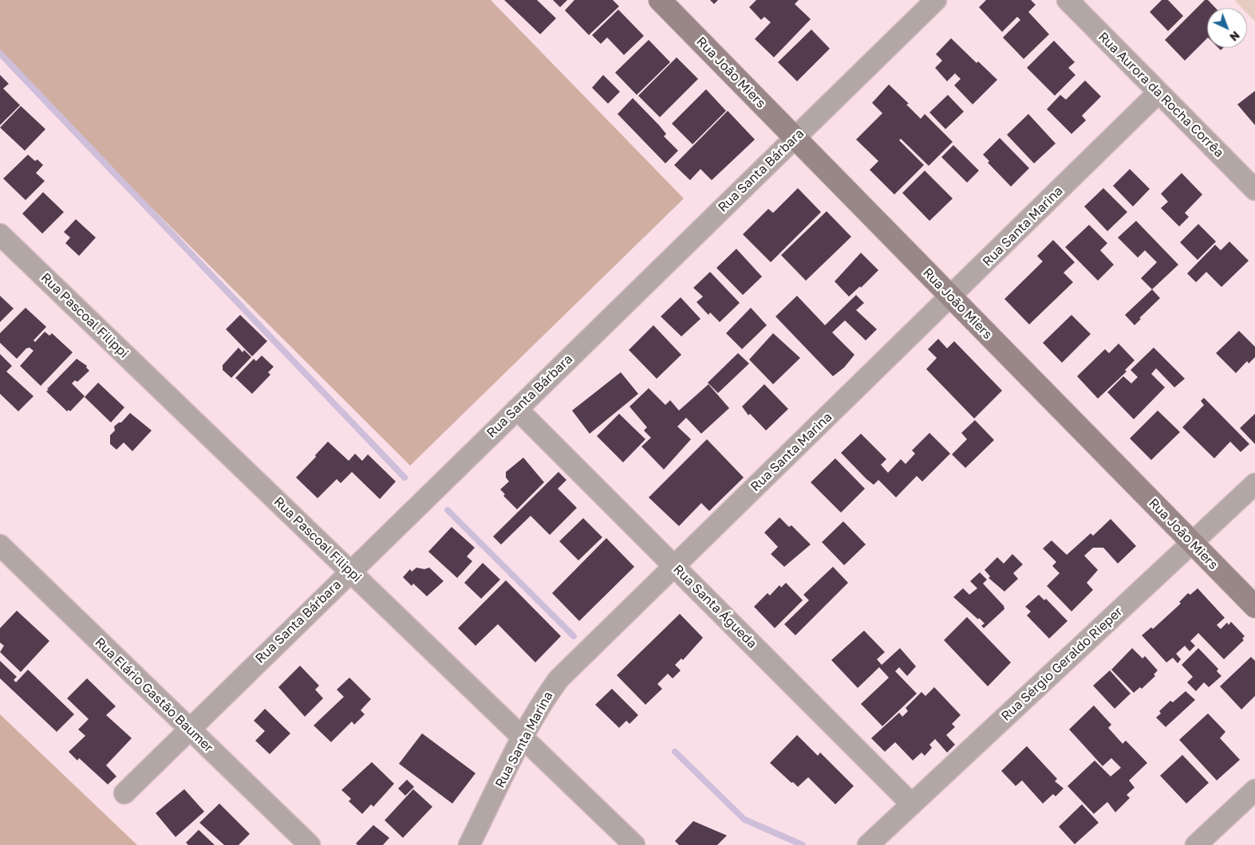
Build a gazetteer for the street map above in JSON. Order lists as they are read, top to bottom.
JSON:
{
  "streets": {
    "street": [
      "Rua João Miers",
      "Rua Aurora da Rocha Corrêa",
      "Rua Santa Bárbara",
      "Rua Santa Marina",
      "Rua Pascoal Filippi",
      "Rua Santa Águeda",
      "Rua Sérgio Geraldo Rieper",
      "Rua Elário Gastão Baumer"
    ]
  },
  "crossings": [
    ["Rua João Miers", "Rua Santa Bárbara"],
    ["Rua João Miers", "Rua Santa Marina"],
    ["Rua João Miers", "Rua Sérgio Geraldo Rieper"],
    ["Rua Aurora da Rocha Corrêa", "Rua Santa Marina"],
    ["Rua Santa Bárbara", "Rua Pascoal Filippi"],
    ["Rua Santa Bárbara", "Rua Santa Águeda"],
    ["Rua Santa Bárbara", "Rua Elário Gastão Baumer"],
    ["Rua Santa Marina", "Rua Pascoal Filippi"],
    ["Rua Santa Marina", "Rua Santa Águeda"],
    ["Rua Santa Águeda", "Rua Sérgio Geraldo Rieper"]
  ],
  "north": "bottom right"
}
